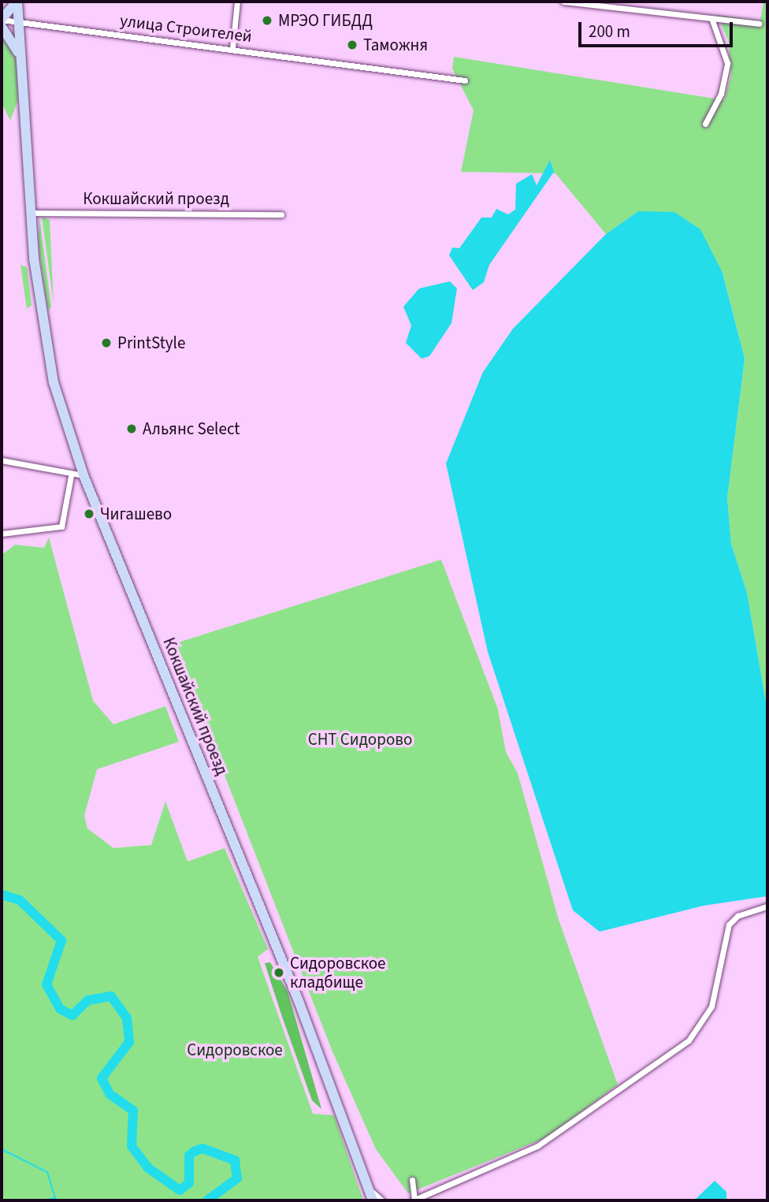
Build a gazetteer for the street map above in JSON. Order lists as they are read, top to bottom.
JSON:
{
  "streets": {
    "main road": ["Кокшайский проезд"],
    "street": ["улица Строителей"]
  },
  "crossings": [
    ["улица Строителей", "Кокшайский проезд"]
  ],
  "parks": ["СНТ Сидорово", "Сидоровское"],
  "places": [
    "МРЭО ГИБДД",
    "Таможня",
    "PrintStyle",
    "Альянс Select",
    "Чигашево",
    "Сидоровское кладбище"
  ],
  "scale_bar": "200 m"
}
